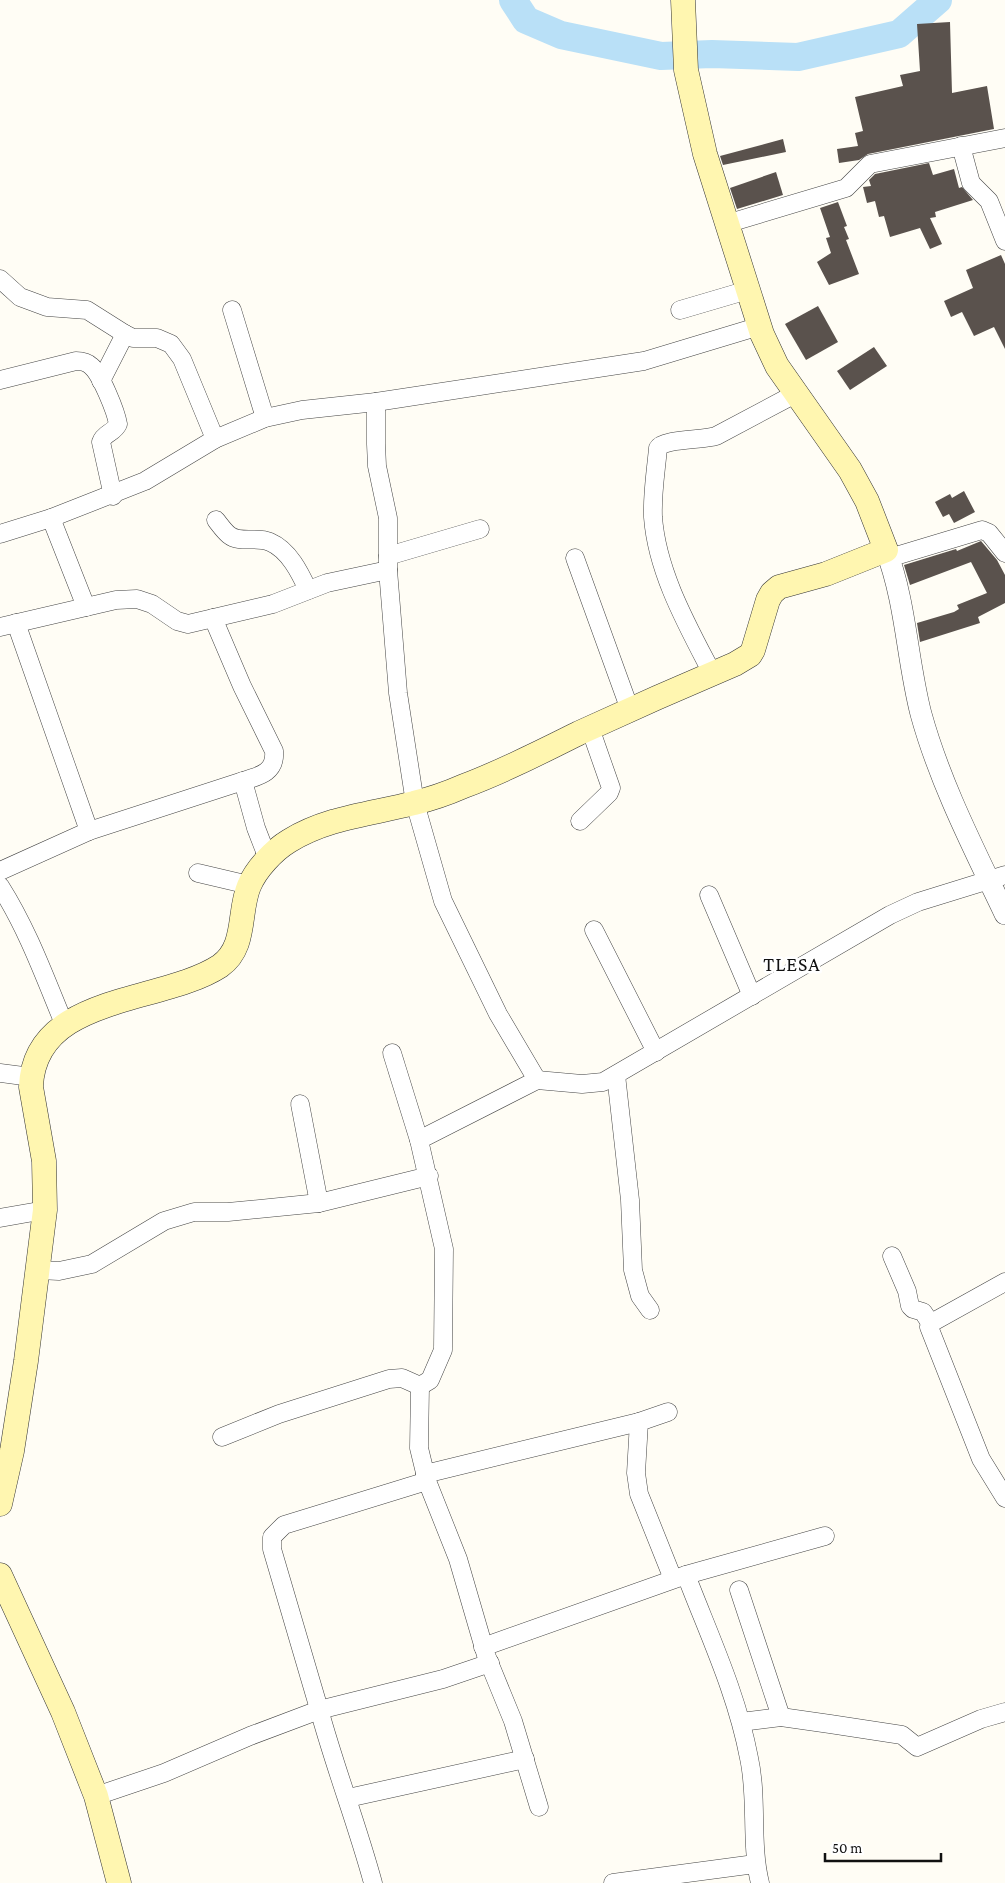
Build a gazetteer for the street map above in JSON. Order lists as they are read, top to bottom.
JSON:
{
  "districts": ["TLESA"],
  "scale_bar": "50 m"
}
